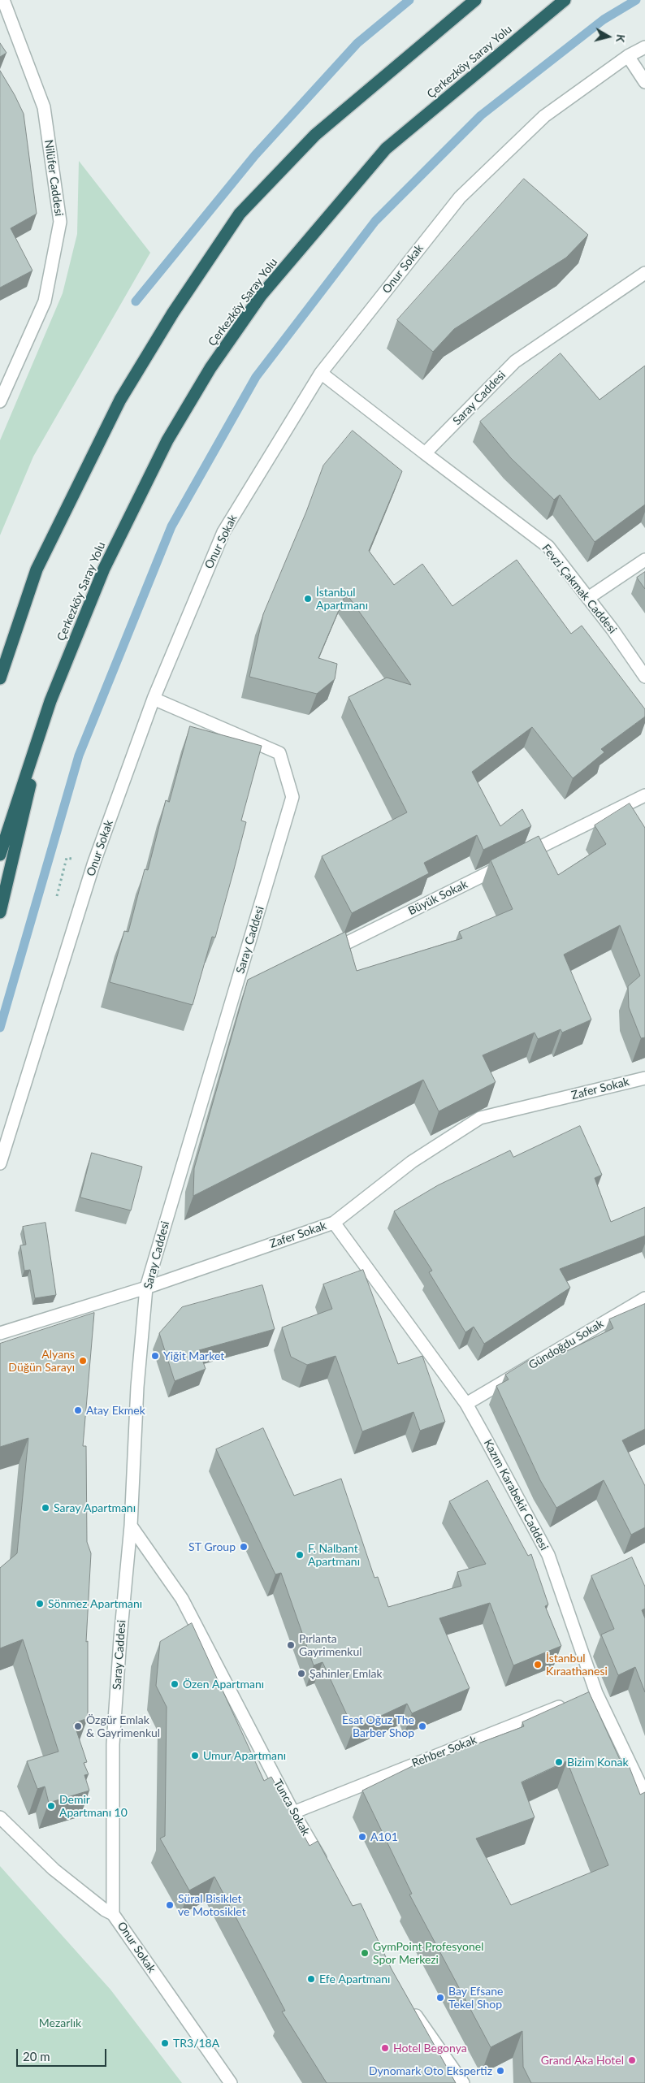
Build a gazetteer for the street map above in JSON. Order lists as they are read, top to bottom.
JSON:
{
  "streets": {
    "highway": ["Çerkezköy Saray Yolu"],
    "street": [
      "Nilüfer Caddesi",
      "Onur Sokak",
      "Saray Caddesi",
      "Fevzi Çakmak Caddesi",
      "Büyük Sokak",
      "Zafer Sokak",
      "Gündoğdu Sokak",
      "Kazım Karabekir Caddesi",
      "Rehber Sokak",
      "Tunca Sokak"
    ]
  },
  "crossings": [
    ["Onur Sokak", "Saray Caddesi"],
    ["Saray Caddesi", "Fevzi Çakmak Caddesi"],
    ["Saray Caddesi", "Zafer Sokak"],
    ["Saray Caddesi", "Tunca Sokak"],
    ["Zafer Sokak", "Kazım Karabekir Caddesi"],
    ["Gündoğdu Sokak", "Kazım Karabekir Caddesi"],
    ["Kazım Karabekir Caddesi", "Rehber Sokak"],
    ["Rehber Sokak", "Tunca Sokak"]
  ],
  "parks": ["Mezarlık"],
  "places": [
    "İstanbul Apartmanı",
    "Yiğit Market",
    "Alyans Düğün Sarayı",
    "Atay Ekmek",
    "Saray Apartmanı",
    "ST Group",
    "F. Nalbant Apartmanı",
    "Sönmez Apartmanı",
    "Pırlanta Gayrimenkul",
    "İstanbul Kıraathanesi",
    "Şahinler Emlak",
    "Özen Apartmanı",
    "Özgür Emlak & Gayrimenkul",
    "Esat Oğuz The Barber Shop",
    "Umur Apartmanı",
    "Bizim Konak",
    "Demir Apartmanı 10",
    "A101",
    "Süral Bisiklet ve Motosiklet",
    "GymPoint Profesyonel Spor Merkezi",
    "Efe Apartmanı",
    "Bay Efsane Tekel Shop",
    "TR3/18A",
    "Hotel Begonya",
    "Grand Aka Hotel",
    "Dynomark Oto Ekspertiz"
  ],
  "scale_bar": "20 m",
  "north": "right"
}
